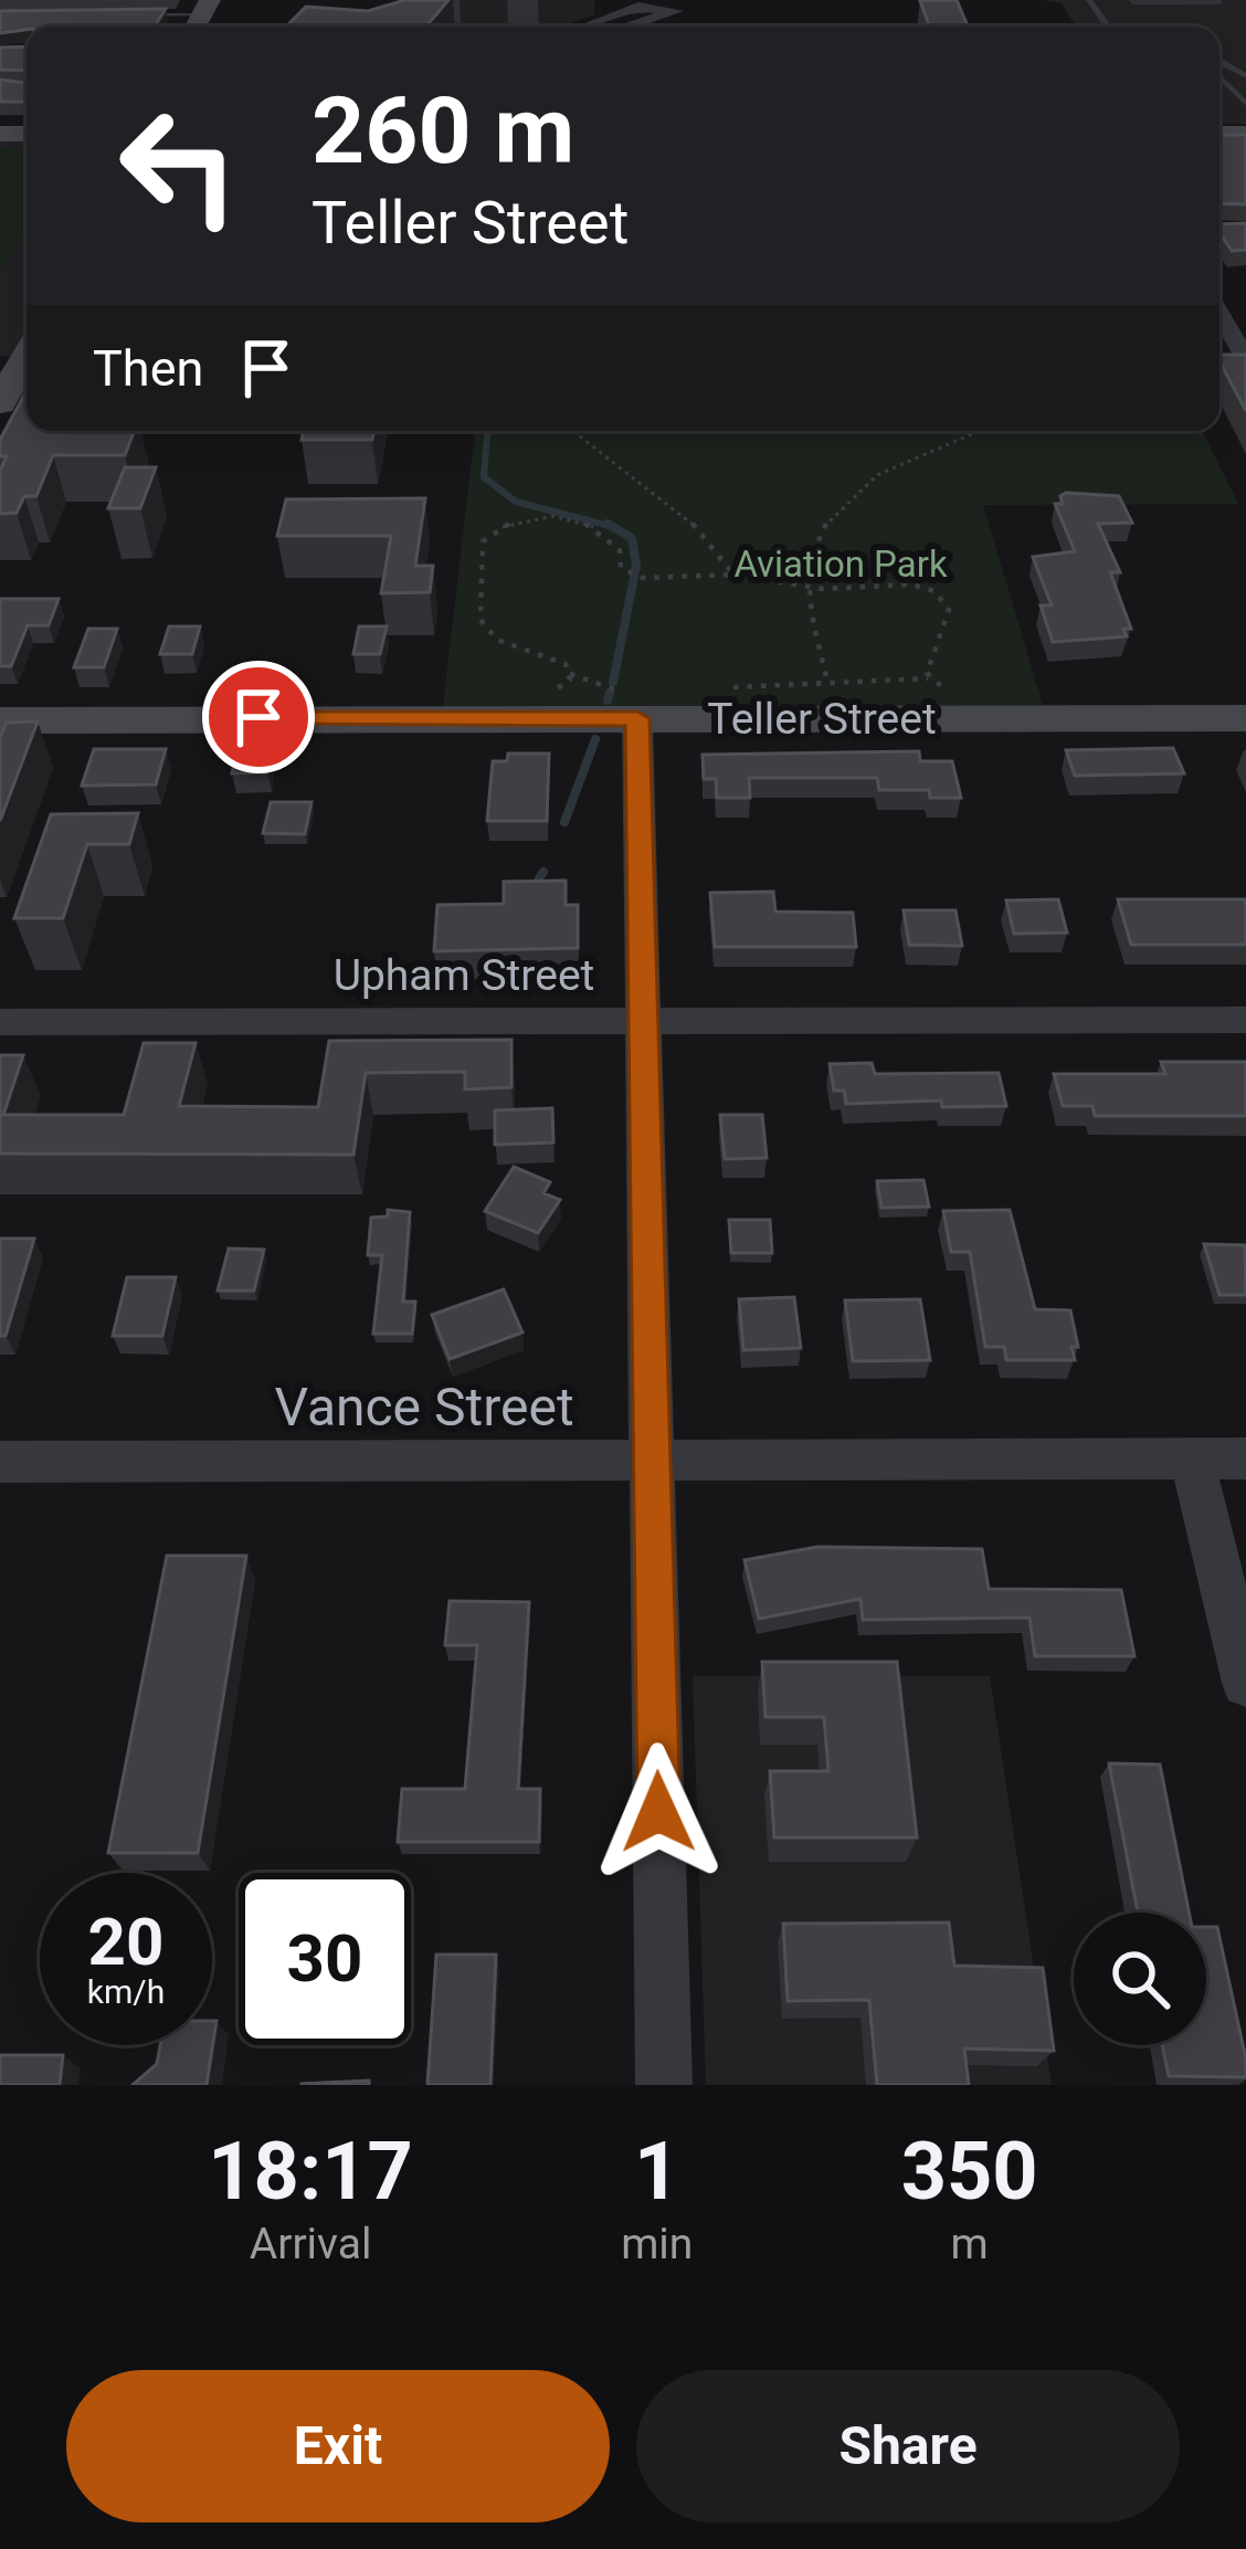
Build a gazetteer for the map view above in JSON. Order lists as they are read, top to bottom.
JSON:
{
  "streets": {
    "street": ["Teller Street", "Upham Street", "Vance Street"]
  },
  "parks": ["Aviation Park"],
  "page": {
    "turn": ["260 m", "Teller Street"],
    "then": "Then",
    "speed": "20 km/h",
    "limit": "30",
    "eta": [
      "18:17",
      "Arrival",
      "1",
      "min",
      "350",
      "m"
    ],
    "buttons": ["Exit", "Share"]
  }
}
